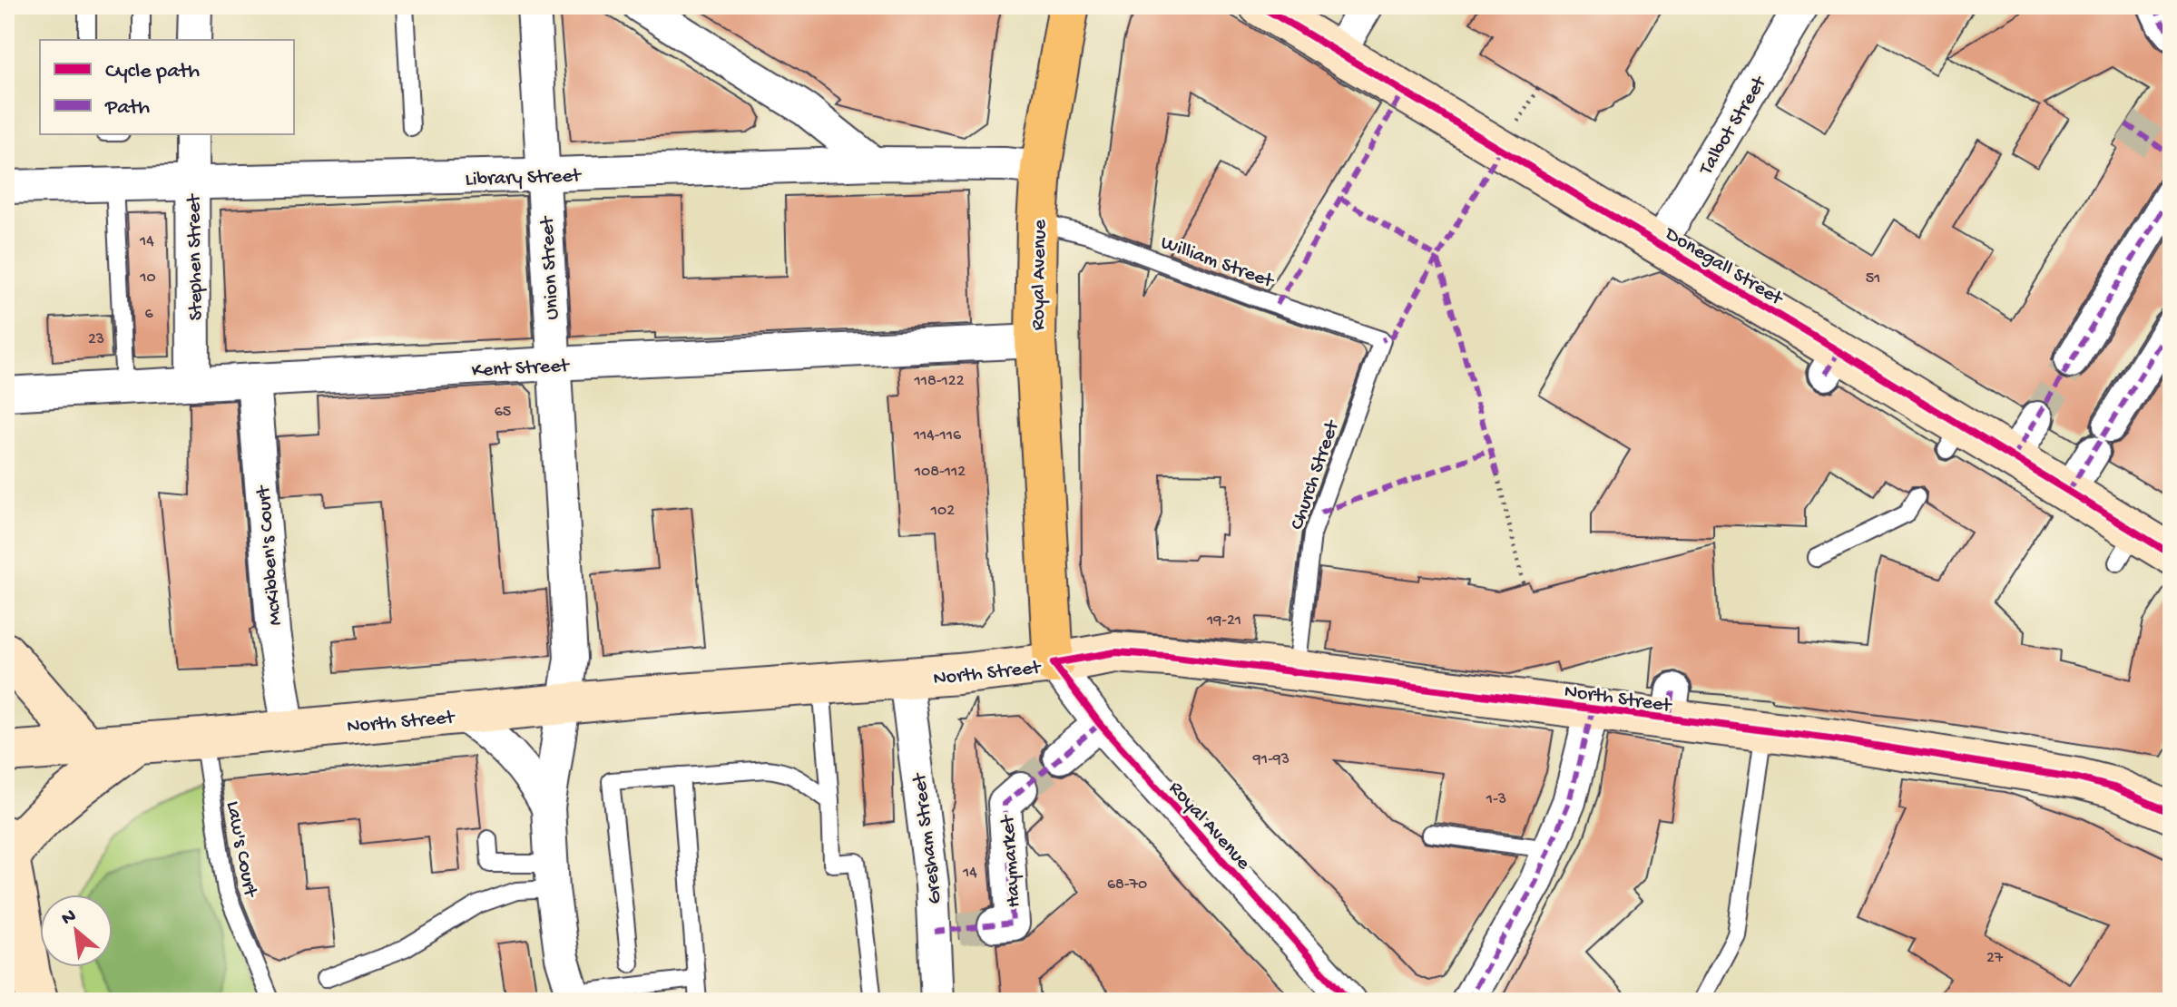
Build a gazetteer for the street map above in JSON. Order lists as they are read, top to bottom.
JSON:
{
  "streets": {
    "main road": ["Royal Avenue"],
    "street": [
      "Talbot Street",
      "Library Street",
      "Stephen Street",
      "Donegall Street",
      "Union Street",
      "Kent Street",
      "McKibben's Court",
      "North Street",
      "Gresham Street",
      "Haymarket"
    ],
    "lane": ["William Street", "Church Street", "Law's Court"]
  },
  "crossings": [
    ["Talbot Street", "Donegall Street"],
    ["Library Street", "Stephen Street"],
    ["Library Street", "Union Street"],
    ["Library Street", "Royal Avenue"],
    ["Stephen Street", "Kent Street"],
    ["William Street", "Royal Avenue"],
    ["William Street", "Church Street"],
    ["Union Street", "Kent Street"],
    ["Union Street", "North Street"],
    ["Royal Avenue", "Kent Street"],
    ["Royal Avenue", "North Street"],
    ["Kent Street", "McKibben's Court"],
    ["Church Street", "North Street"],
    ["McKibben's Court", "North Street"],
    ["North Street", "Gresham Street"],
    ["North Street", "Law's Court"]
  ],
  "house_numbers": [
    "14",
    "10",
    "51",
    "6",
    "23",
    "118-122",
    "65",
    "114-116",
    "108-112",
    "102",
    "19-21",
    "91-93",
    "1-3",
    "14",
    "68-70",
    "27"
  ],
  "legend": ["Cycle path", "Path"],
  "north": "top left"
}
